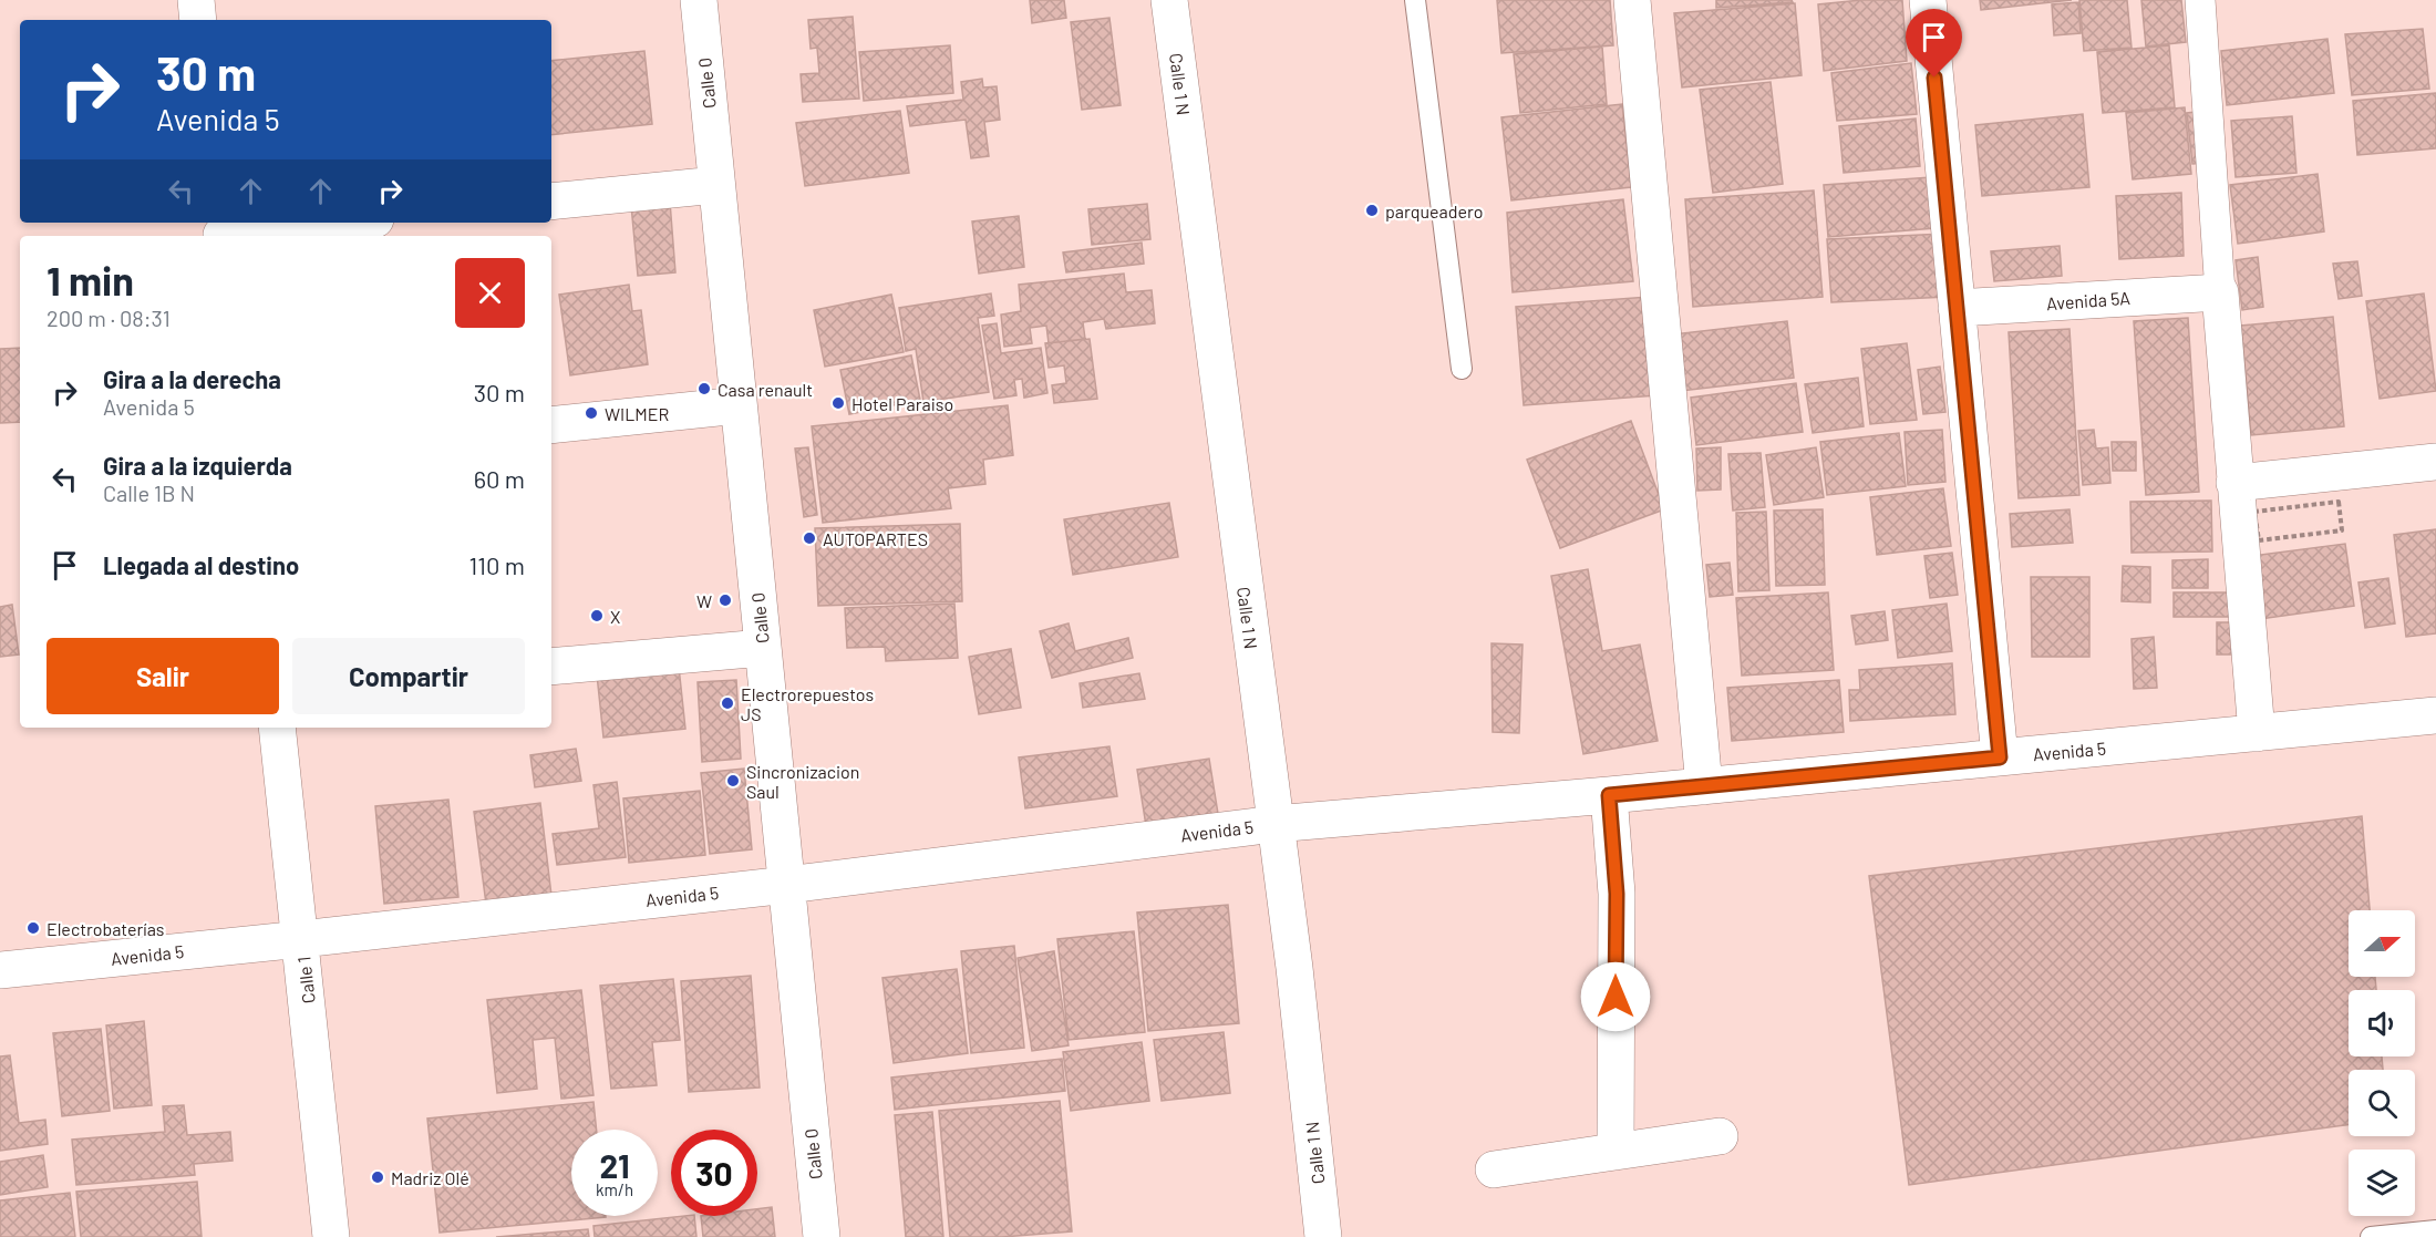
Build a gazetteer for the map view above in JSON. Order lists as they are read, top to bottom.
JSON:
{
  "streets": {
    "street": [
      "Calle 0",
      "Calle 1 N",
      "Avenida 5A",
      "Avenida 5",
      "Calle 1"
    ]
  },
  "crossings": [
    ["Calle 0", "Avenida 5"],
    ["Calle 1 N", "Avenida 5"],
    ["Avenida 5", "Calle 1"]
  ],
  "places": [
    "parqueadero",
    "Casa renault",
    "Hotel Paraiso",
    "WILMER",
    "AUTOPARTES",
    "W",
    "X",
    "Electrorepuestos JS",
    "Sincronizacion Saul",
    "Electrobaterías",
    "Madriz Olé"
  ],
  "north": "right",
  "page": {
    "turn": ["30 m", "Avenida 5"],
    "heading": ["1 min", "200 m · 08:31"],
    "list": [
      {
        "name": "Gira a la derecha",
        "note": "Avenida 5",
        "value": "30 m"
      },
      {
        "name": "Gira a la izquierda",
        "note": "Calle 1B N",
        "value": "60 m"
      },
      {
        "name": "Llegada al destino",
        "value": "110 m"
      }
    ],
    "buttons": ["Salir", "Compartir"],
    "speed": "21 km/h",
    "limit": "30"
  }
}
